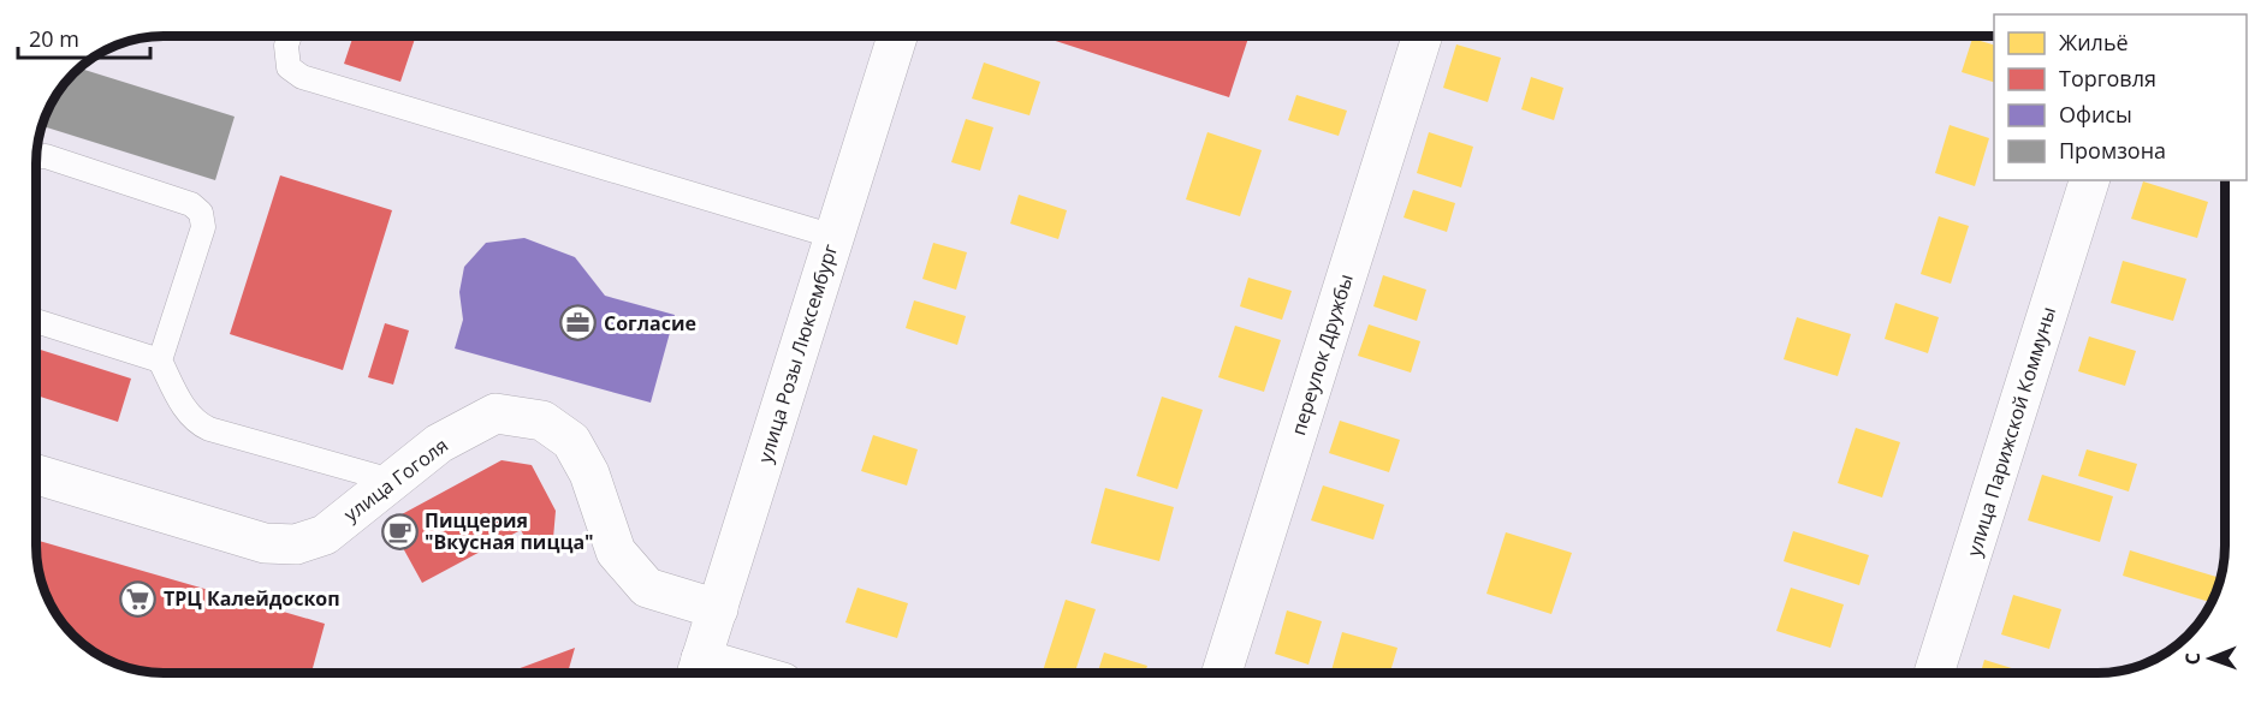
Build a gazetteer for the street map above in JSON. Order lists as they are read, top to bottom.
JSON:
{
  "streets": {
    "street": [
      "улица Розы Люксембург",
      "переулок Дружбы",
      "улица Парижской Коммуны",
      "улица Гоголя"
    ]
  },
  "crossings": [
    ["улица Розы Люксембург", "улица Гоголя"]
  ],
  "places": {
    "office": ["Согласие"],
    "cafe": ["Пиццерия \"Вкусная пицца\""],
    "supermarket": ["ТРЦ Калейдоскоп"]
  },
  "legend": [
    "Жильё",
    "Торговля",
    "Офисы",
    "Промзона"
  ],
  "scale_bar": "20 m",
  "north": "left"
}
